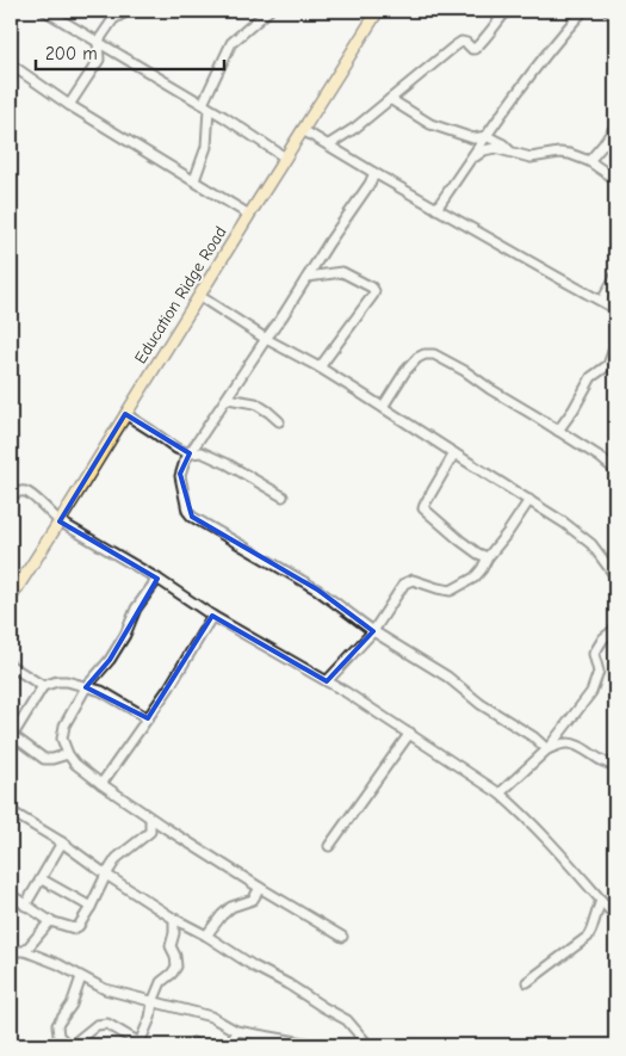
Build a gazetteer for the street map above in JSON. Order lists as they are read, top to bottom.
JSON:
{
  "streets": {
    "main road": ["Education Ridge Road"]
  },
  "scale_bar": "200 m"
}
